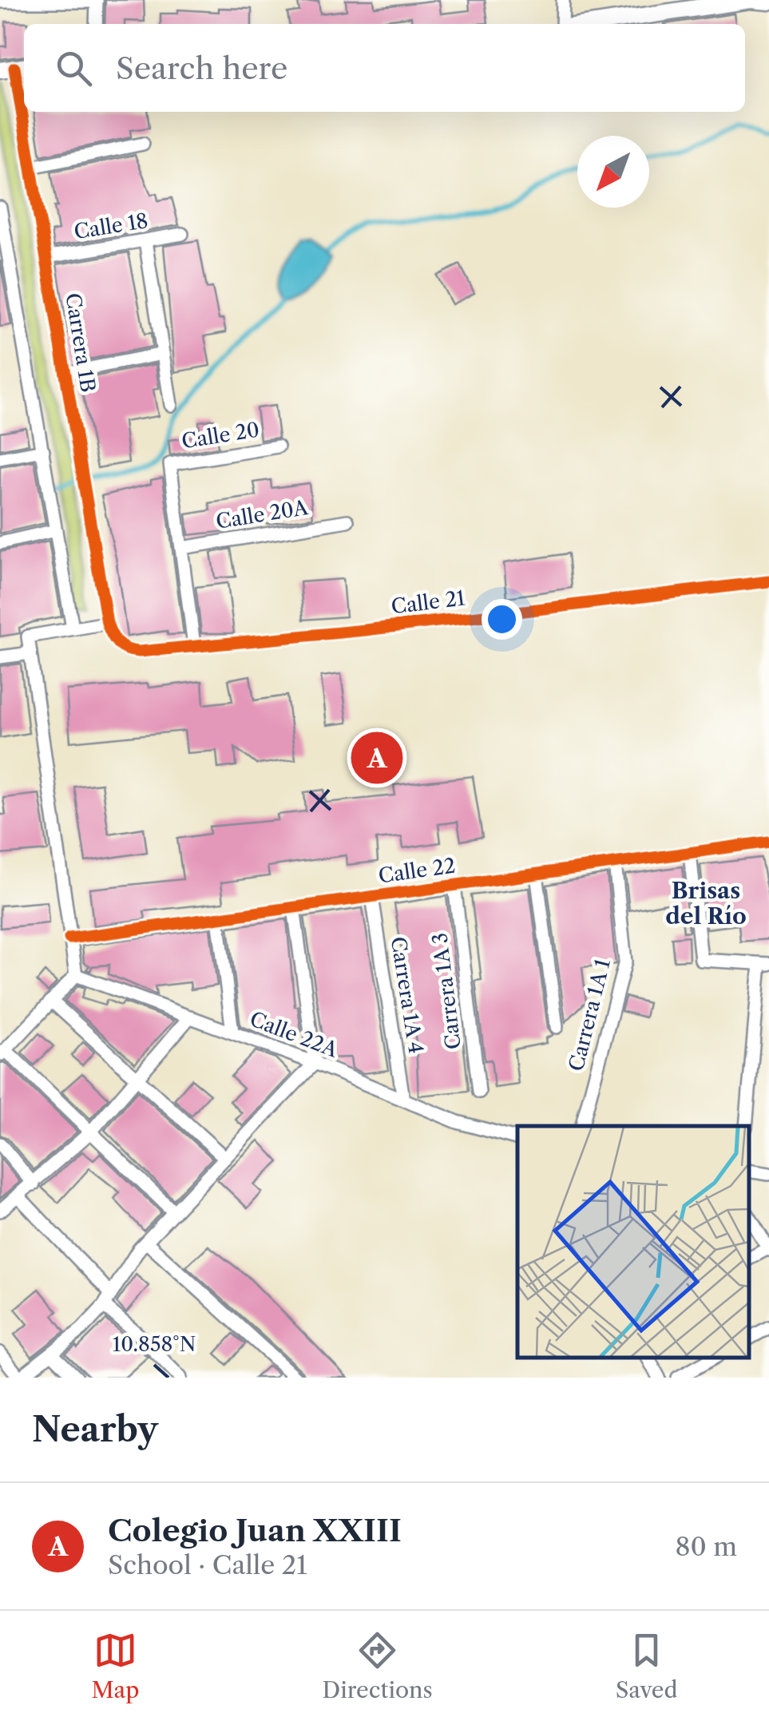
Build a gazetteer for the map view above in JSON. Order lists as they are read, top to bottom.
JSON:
{
  "streets": {
    "street": [
      "Calle 18",
      "Carrera 1B",
      "Calle 20",
      "Calle 20A",
      "Calle 21",
      "Calle 22",
      "Carrera 1A 3",
      "Carrera 1A 4",
      "Carrera 1A 1",
      "Calle 22A"
    ]
  },
  "crossings": [
    ["Calle 18", "Carrera 1B"],
    ["Carrera 1B", "Calle 21"],
    ["Calle 20", "Calle 20A"],
    ["Calle 22", "Carrera 1A 3"],
    ["Calle 22", "Carrera 1A 4"],
    ["Calle 22", "Carrera 1A 1"],
    ["Carrera 1A 4", "Calle 22A"]
  ],
  "districts": ["Brisas del Río"],
  "north": "bottom left",
  "page": {
    "search": "Search here",
    "pins": "A",
    "heading": "Nearby",
    "list": [
      {
        "mark": "A",
        "name": "Colegio Juan XXIII",
        "note": "School · Calle 21",
        "value": "80 m"
      }
    ],
    "nav": ["Map", "Directions", "Saved"]
  },
  "coordinates": ["10.858°N"]
}
